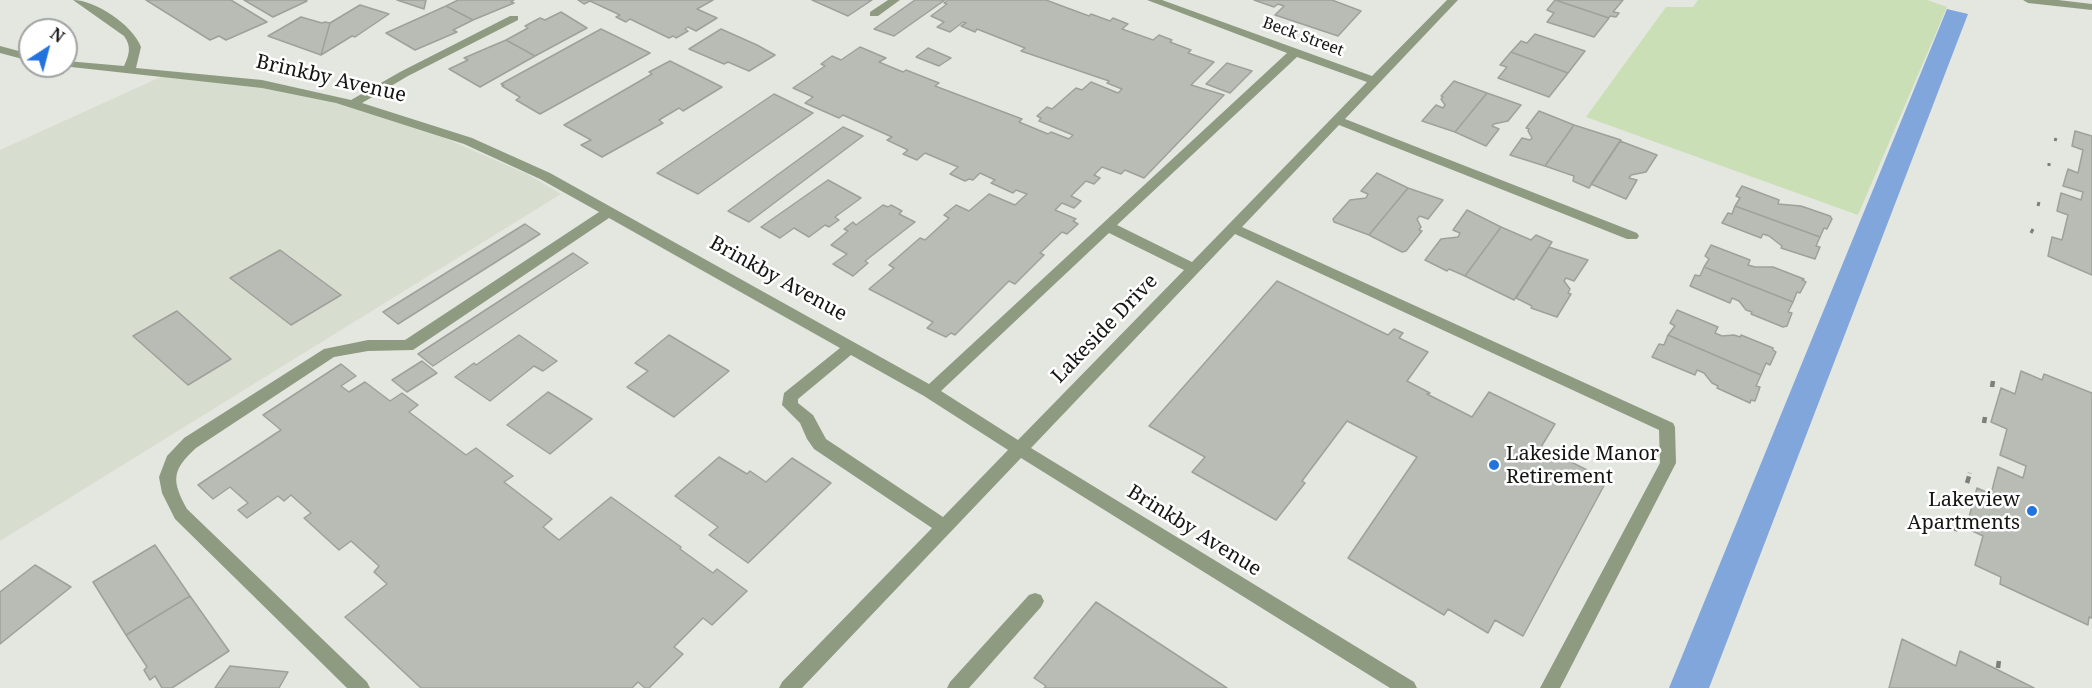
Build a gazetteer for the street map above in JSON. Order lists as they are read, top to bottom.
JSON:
{
  "streets": {
    "street": ["Beck Street", "Brinkby Avenue", "Lakeside Drive"]
  },
  "crossings": [
    ["Beck Street", "Lakeside Drive"],
    ["Brinkby Avenue", "Lakeside Drive"]
  ],
  "places": ["Lakeside Manor Retirement", "Lakeview Apartments"],
  "north": "top right"
}
